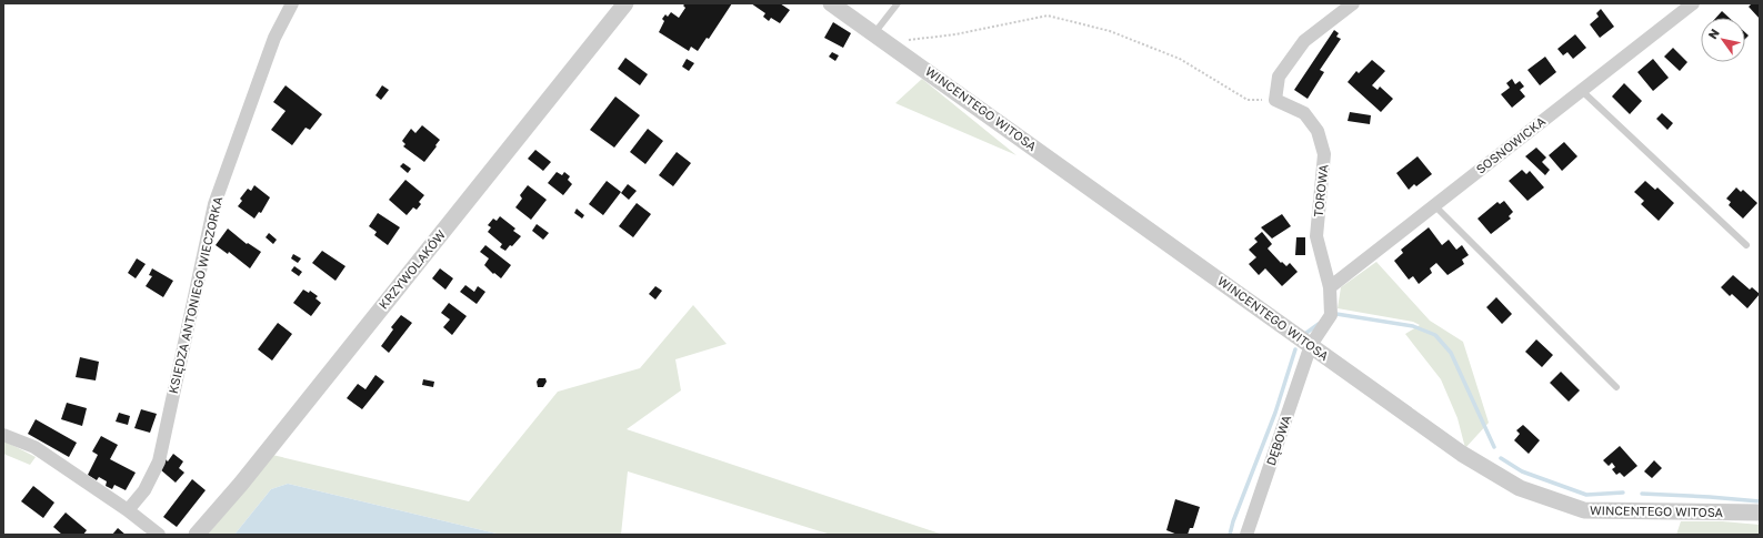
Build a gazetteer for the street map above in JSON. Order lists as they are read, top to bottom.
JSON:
{
  "streets": {
    "street": [
      "WINCENTEGO WITOSA",
      "SOSNOWICKA",
      "TOROWA",
      "KRZYWOLAKÓW",
      "KSIĘDZA ANTONIEGO WIECZORKA",
      "DĘBOWA"
    ]
  },
  "crossings": [
    ["WINCENTEGO WITOSA", "TOROWA"],
    ["WINCENTEGO WITOSA", "DĘBOWA"],
    ["SOSNOWICKA", "TOROWA"],
    ["TOROWA", "DĘBOWA"]
  ],
  "north": "top left"
}
